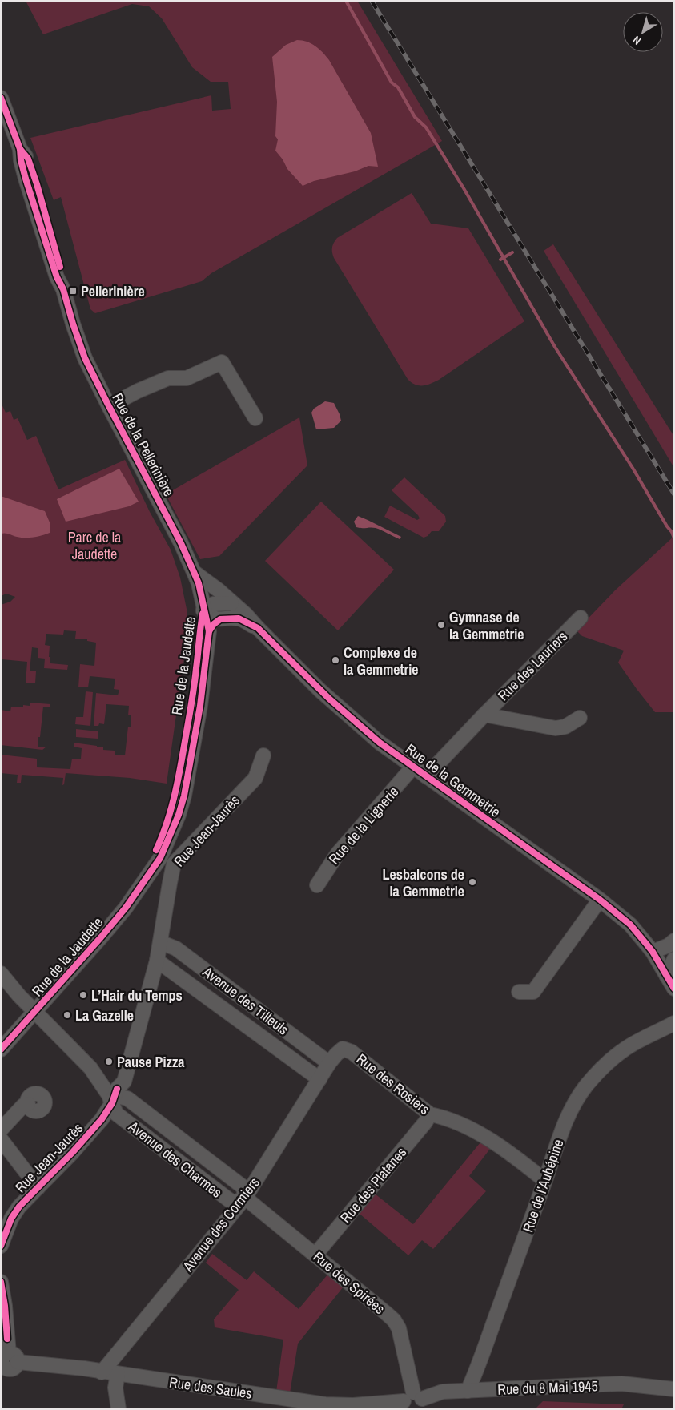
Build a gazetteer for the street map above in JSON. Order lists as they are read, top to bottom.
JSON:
{
  "streets": {
    "street": [
      "Rue de la Pellerinière",
      "Rue de la Jaudette",
      "Rue des Lauriers",
      "Rue de la Gemmetrie",
      "Rue de la Lignerie",
      "Rue Jean-Jaurès",
      "Avenue des Tilleuls",
      "Rue des Rosiers",
      "Avenue des Charmes",
      "Rue des Platanes",
      "Rue de l’Aubépine",
      "Avenue des Cormiers",
      "Rue des Spirées",
      "Rue des Saules",
      "Rue du 8 Mai 1945"
    ]
  },
  "crossings": [
    ["Rue de la Pellerinière", "Rue de la Jaudette"],
    ["Rue de la Pellerinière", "Rue de la Gemmetrie"],
    ["Rue de la Jaudette", "Rue de la Gemmetrie"],
    ["Rue des Lauriers", "Rue de la Gemmetrie"],
    ["Rue de la Gemmetrie", "Rue de la Lignerie"],
    ["Rue Jean-Jaurès", "Avenue des Tilleuls"],
    ["Rue Jean-Jaurès", "Avenue des Charmes"],
    ["Avenue des Tilleuls", "Avenue des Cormiers"],
    ["Rue des Rosiers", "Rue des Platanes"],
    ["Rue des Rosiers", "Rue de l’Aubépine"],
    ["Rue des Rosiers", "Avenue des Cormiers"],
    ["Avenue des Charmes", "Avenue des Cormiers"],
    ["Avenue des Charmes", "Rue des Spirées"],
    ["Rue des Platanes", "Rue des Spirées"],
    ["Rue de l’Aubépine", "Rue du 8 Mai 1945"],
    ["Avenue des Cormiers", "Rue des Spirées"],
    ["Avenue des Cormiers", "Rue des Saules"],
    ["Rue des Spirées", "Rue des Saules"],
    ["Rue des Spirées", "Rue du 8 Mai 1945"],
    ["Rue des Saules", "Rue du 8 Mai 1945"]
  ],
  "parks": ["Parc de la Jaudette"],
  "places": {
    "transit": ["Pellerinière"],
    "other": [
      "Gymnase de la Gemmetrie",
      "Complexe de la Gemmetrie",
      "Lesbalcons de la Gemmetrie",
      "L’Hair du Temps",
      "La Gazelle",
      "Pause Pizza"
    ]
  },
  "north": "bottom left"
}
